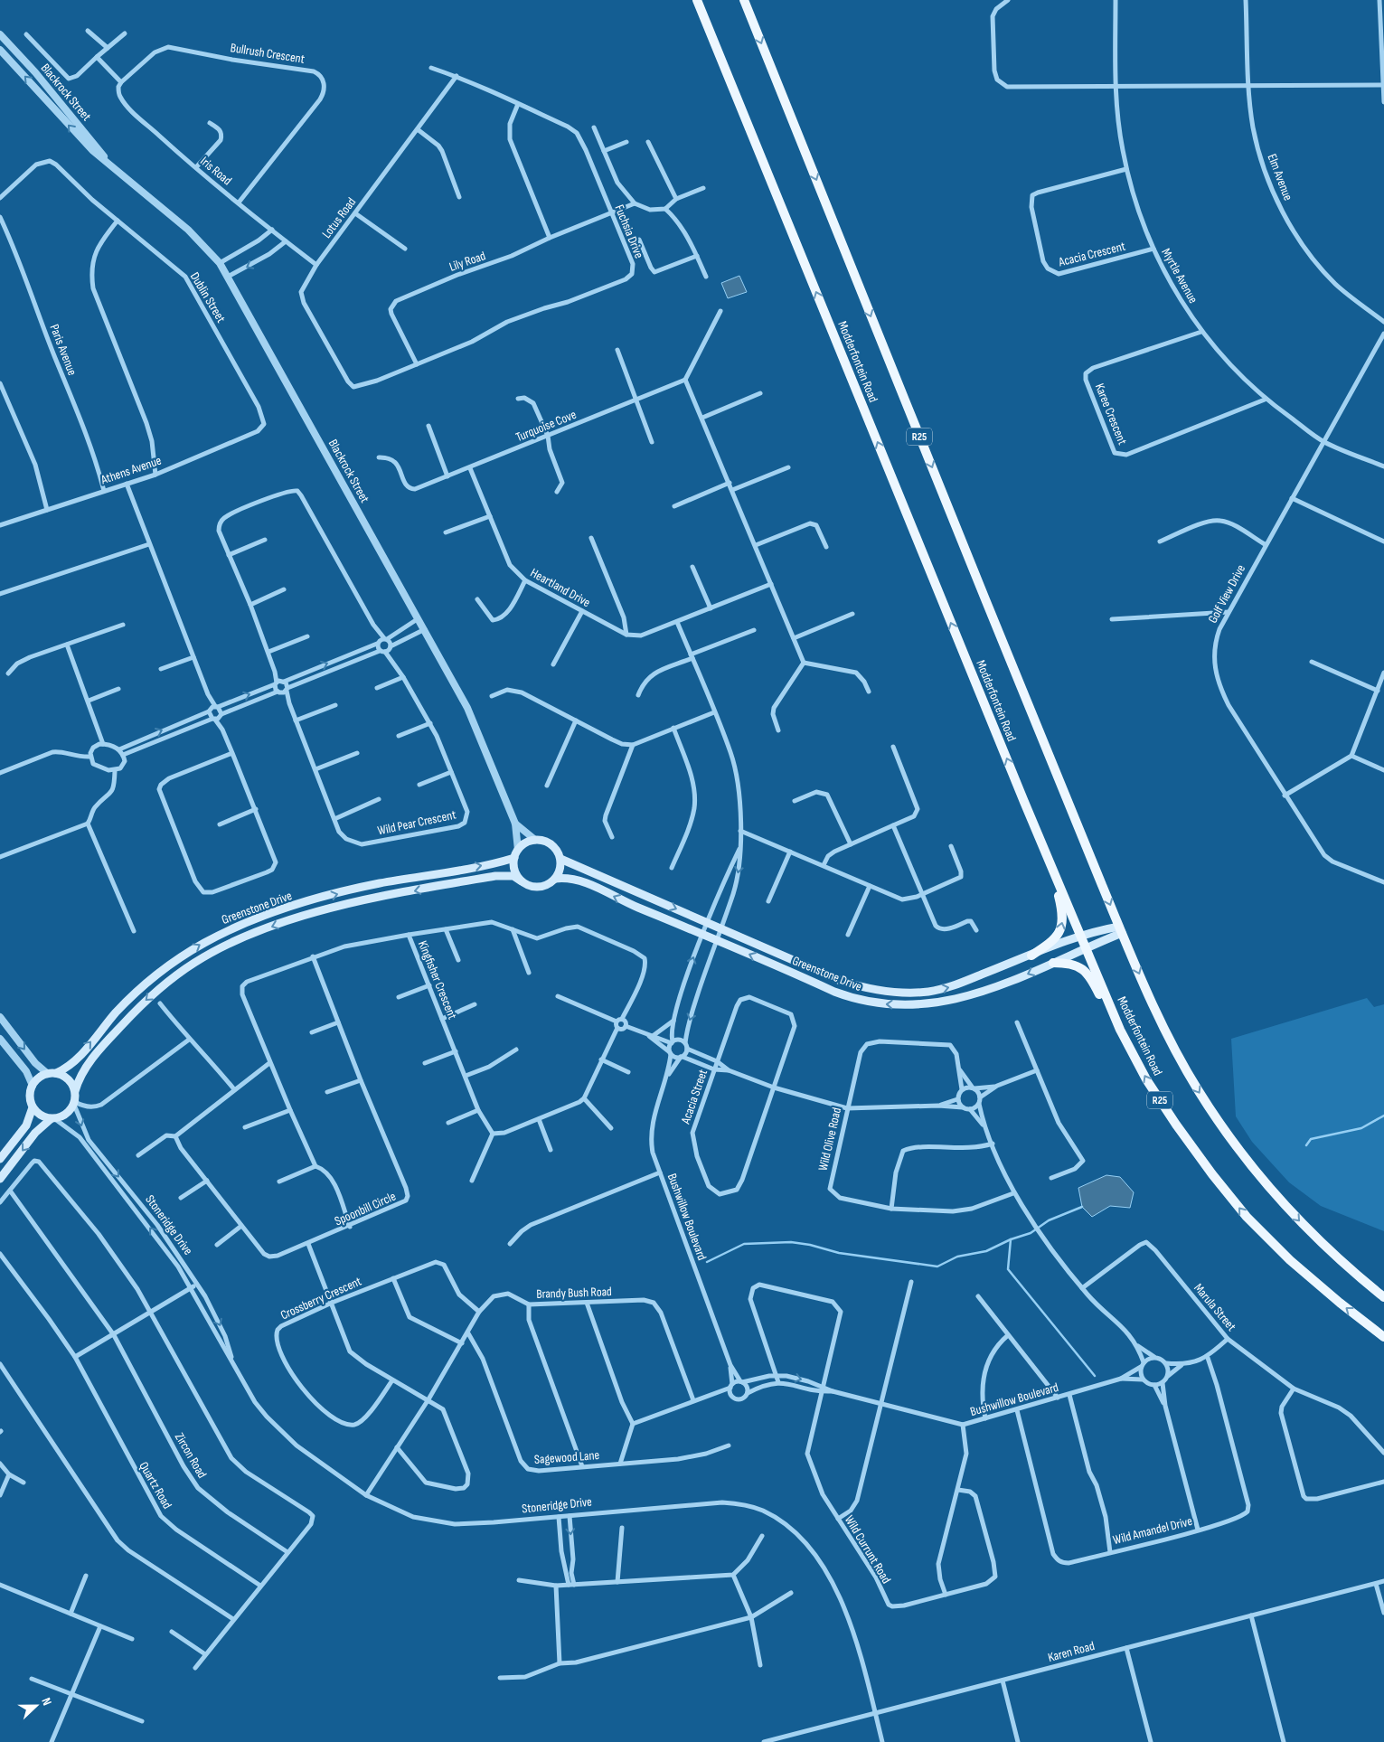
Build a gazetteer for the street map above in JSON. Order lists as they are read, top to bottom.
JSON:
{
  "streets": {
    "main road": ["Modderfontein Road", "R25", "Greenstone Drive"],
    "street": [
      "Bullrush Crescent",
      "Blackrock Street",
      "Iris Road",
      "Elm Avenue",
      "Lotus Road",
      "Fuchsia Drive",
      "Acacia Crescent",
      "Lily Road",
      "Myrtle Avenue",
      "Dublin Street",
      "Paris Avenue",
      "Karee Crescent",
      "Turquoise Cove",
      "Athens Avenue",
      "Heartland Drive",
      "Golf View Drive",
      "Wild Pear Crescent",
      "Kingfisher Crescent",
      "Acacia Street",
      "Wild Olive Road",
      "Spoonbill Circle",
      "Bushwillow Boulevard",
      "Stoneridge Drive",
      "Brandy Bush Road",
      "Crossberry Crescent",
      "Marula Street",
      "Zircon Road",
      "Sagewood Lane",
      "Quartz Road",
      "Wild Amandel Drive",
      "Wild Currunt Road",
      "Karen Road"
    ]
  },
  "crossings": [
    ["Bullrush Crescent", "Iris Road"],
    ["Blackrock Street", "Greenstone Drive"],
    ["Iris Road", "Lotus Road"],
    ["Lotus Road", "Fuchsia Drive"],
    ["Fuchsia Drive", "Lily Road"],
    ["Acacia Crescent", "Myrtle Avenue"],
    ["Myrtle Avenue", "Karee Crescent"],
    ["Myrtle Avenue", "Golf View Drive"],
    ["Dublin Street", "Athens Avenue"],
    ["Paris Avenue", "Athens Avenue"],
    ["Modderfontein Road", "Greenstone Drive"],
    ["Turquoise Cove", "Heartland Drive"],
    ["Greenstone Drive", "Stoneridge Drive"],
    ["Bushwillow Boulevard", "Wild Amandel Drive"],
    ["Bushwillow Boulevard", "Wild Currunt Road"],
    ["Stoneridge Drive", "Brandy Bush Road"],
    ["Stoneridge Drive", "Karen Road"],
    ["Brandy Bush Road", "Crossberry Crescent"],
    ["Brandy Bush Road", "Sagewood Lane"]
  ],
  "north": "right"
}
